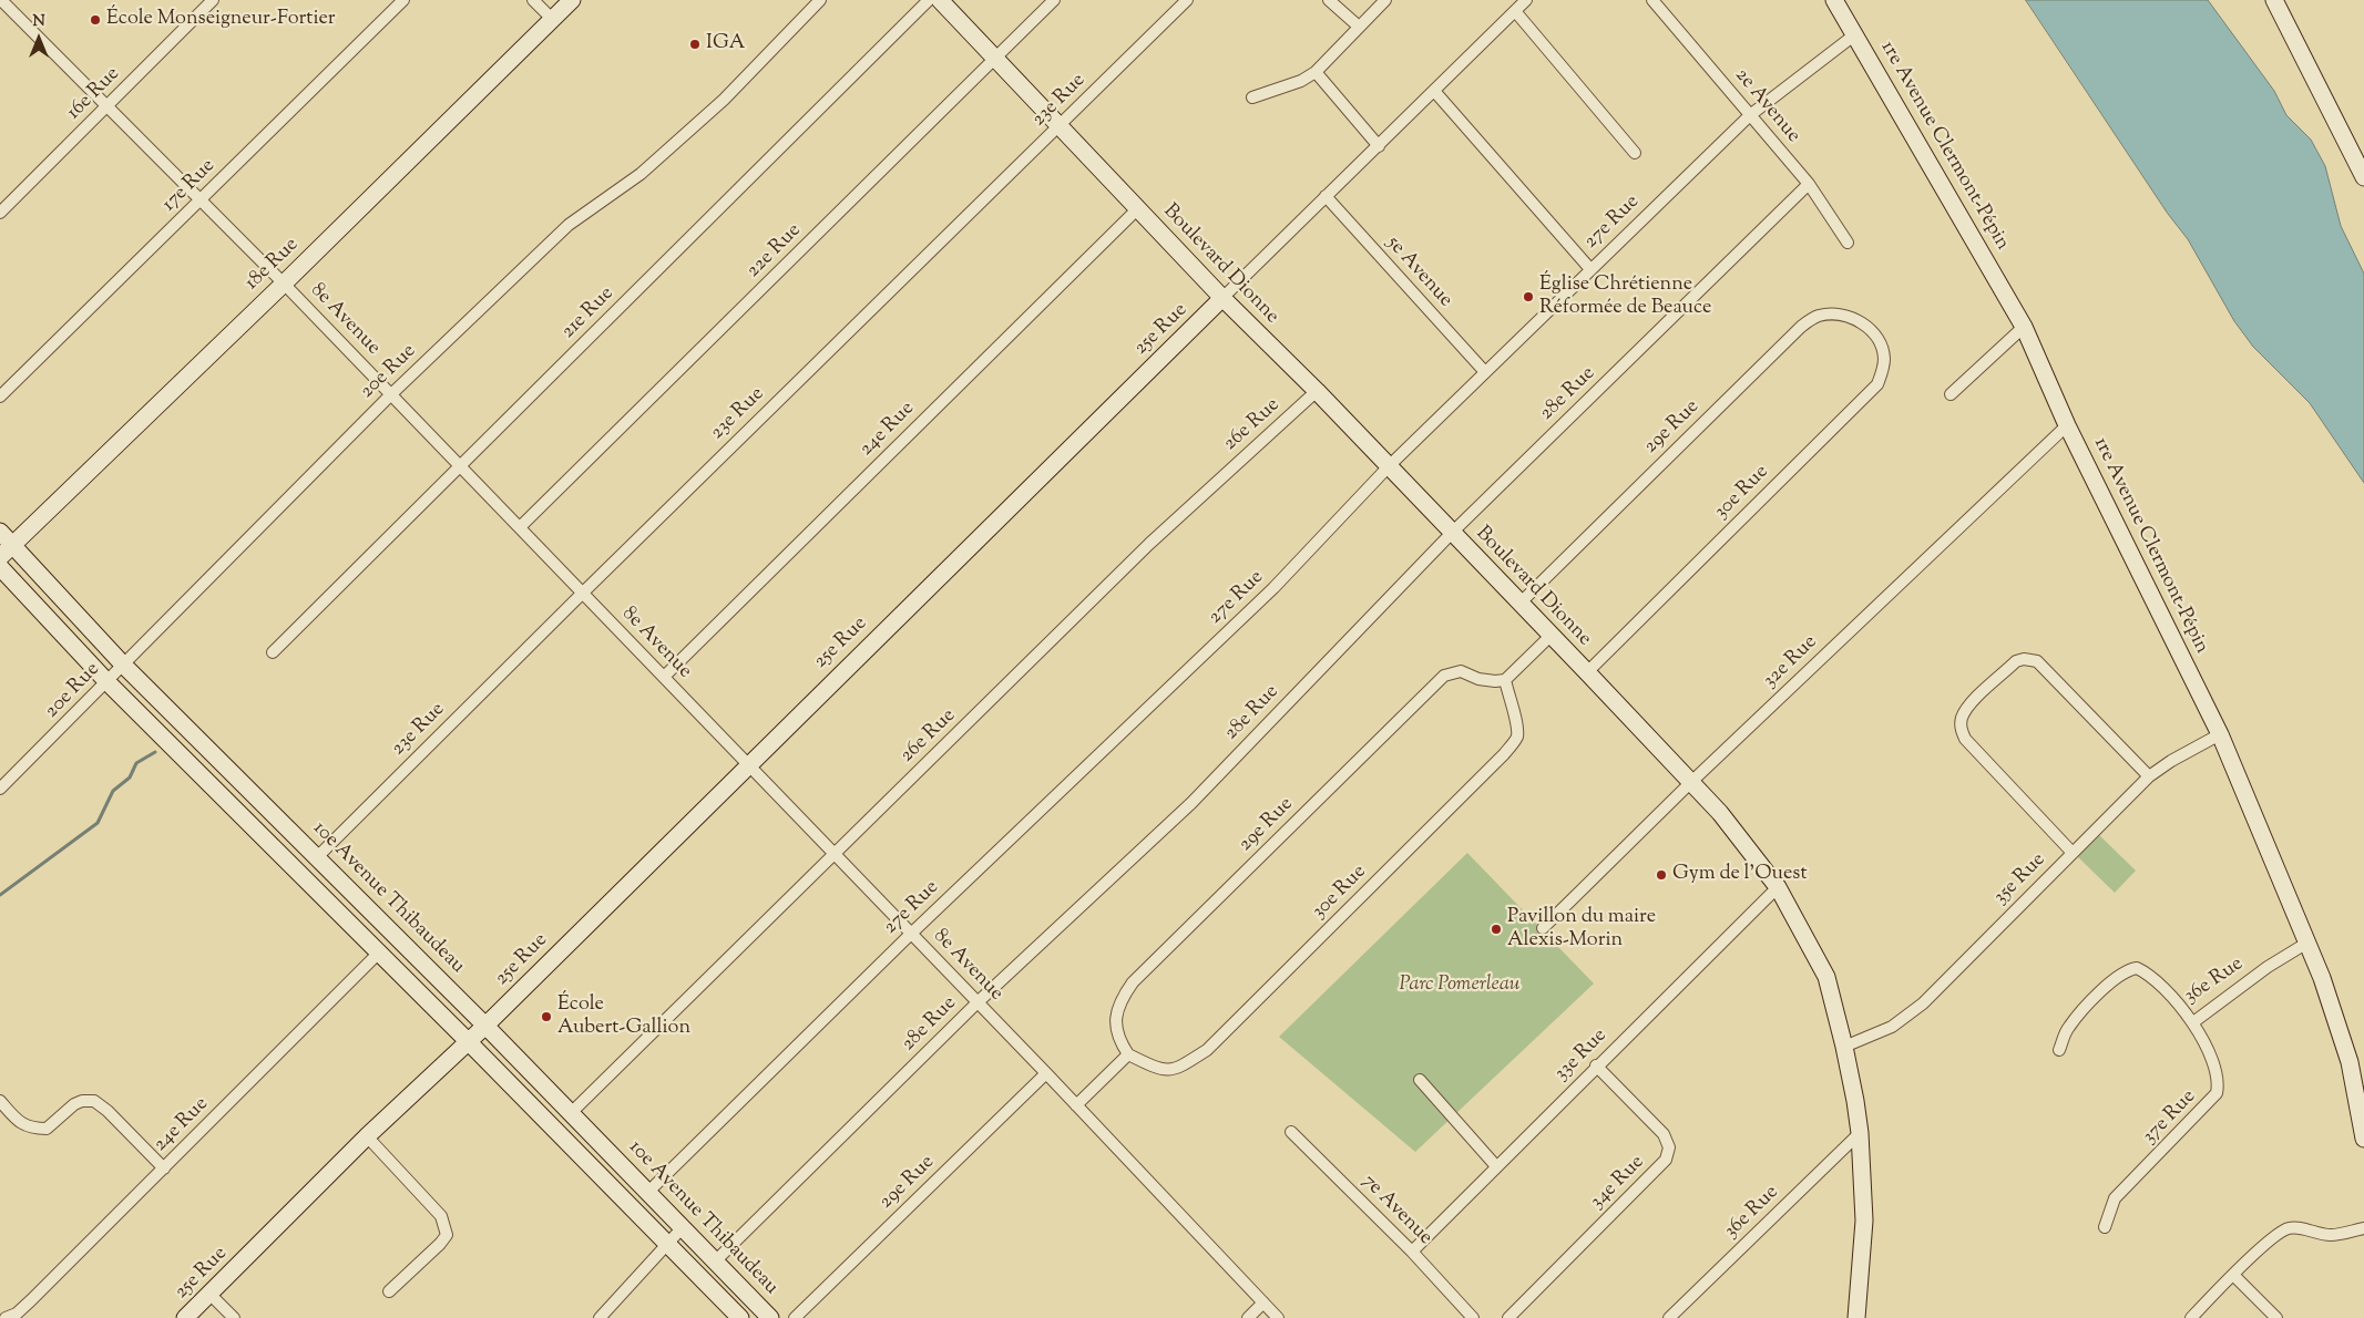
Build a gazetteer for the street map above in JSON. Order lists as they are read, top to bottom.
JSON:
{
  "streets": {
    "street": [
      "16e Rue",
      "23e Rue",
      "2e Avenue",
      "1re Avenue Clermont-Pépin",
      "17e Rue",
      "27e Rue",
      "22e Rue",
      "18e Rue",
      "Boulevard Dionne",
      "5e Avenue",
      "21e Rue",
      "8e Avenue",
      "25e Rue",
      "20e Rue",
      "28e Rue",
      "26e Rue",
      "29e Rue",
      "24e Rue",
      "30e Rue",
      "32e Rue",
      "35e Rue",
      "10e Avenue Thibaudeau",
      "36e Rue",
      "33e Rue",
      "37e Rue",
      "34e Rue",
      "7e Avenue"
    ]
  },
  "crossings": [
    ["16e Rue", "8e Avenue"],
    ["23e Rue", "Boulevard Dionne"],
    ["23e Rue", "8e Avenue"],
    ["23e Rue", "10e Avenue Thibaudeau"],
    ["2e Avenue", "27e Rue"],
    ["2e Avenue", "28e Rue"],
    ["1re Avenue Clermont-Pépin", "27e Rue"],
    ["1re Avenue Clermont-Pépin", "32e Rue"],
    ["1re Avenue Clermont-Pépin", "35e Rue"],
    ["1re Avenue Clermont-Pépin", "36e Rue"],
    ["17e Rue", "8e Avenue"],
    ["27e Rue", "Boulevard Dionne"],
    ["27e Rue", "5e Avenue"],
    ["27e Rue", "8e Avenue"],
    ["27e Rue", "10e Avenue Thibaudeau"],
    ["22e Rue", "Boulevard Dionne"],
    ["22e Rue", "8e Avenue"],
    ["18e Rue", "8e Avenue"],
    ["18e Rue", "10e Avenue Thibaudeau"],
    ["Boulevard Dionne", "25e Rue"],
    ["Boulevard Dionne", "28e Rue"],
    ["Boulevard Dionne", "26e Rue"],
    ["Boulevard Dionne", "29e Rue"],
    ["Boulevard Dionne", "24e Rue"],
    ["Boulevard Dionne", "30e Rue"],
    ["Boulevard Dionne", "32e Rue"],
    ["Boulevard Dionne", "35e Rue"],
    ["Boulevard Dionne", "36e Rue"],
    ["Boulevard Dionne", "33e Rue"],
    ["5e Avenue", "25e Rue"],
    ["21e Rue", "8e Avenue"],
    ["8e Avenue", "25e Rue"],
    ["8e Avenue", "20e Rue"],
    ["8e Avenue", "28e Rue"],
    ["8e Avenue", "26e Rue"],
    ["8e Avenue", "29e Rue"],
    ["8e Avenue", "24e Rue"],
    ["25e Rue", "10e Avenue Thibaudeau"],
    ["20e Rue", "10e Avenue Thibaudeau"],
    ["28e Rue", "10e Avenue Thibaudeau"],
    ["26e Rue", "10e Avenue Thibaudeau"],
    ["29e Rue", "30e Rue"],
    ["36e Rue", "37e Rue"],
    ["33e Rue", "34e Rue"],
    ["33e Rue", "7e Avenue"]
  ],
  "parks": ["Parc Pomerleau"],
  "places": [
    "École Monseigneur-Fortier",
    "IGA",
    "Église Chrétienne Réformée de Beauce",
    "Gym de l'Ouest",
    "Pavillon du maire Alexis-Morin",
    "École Aubert-Gallion"
  ],
  "north": "top"
}
